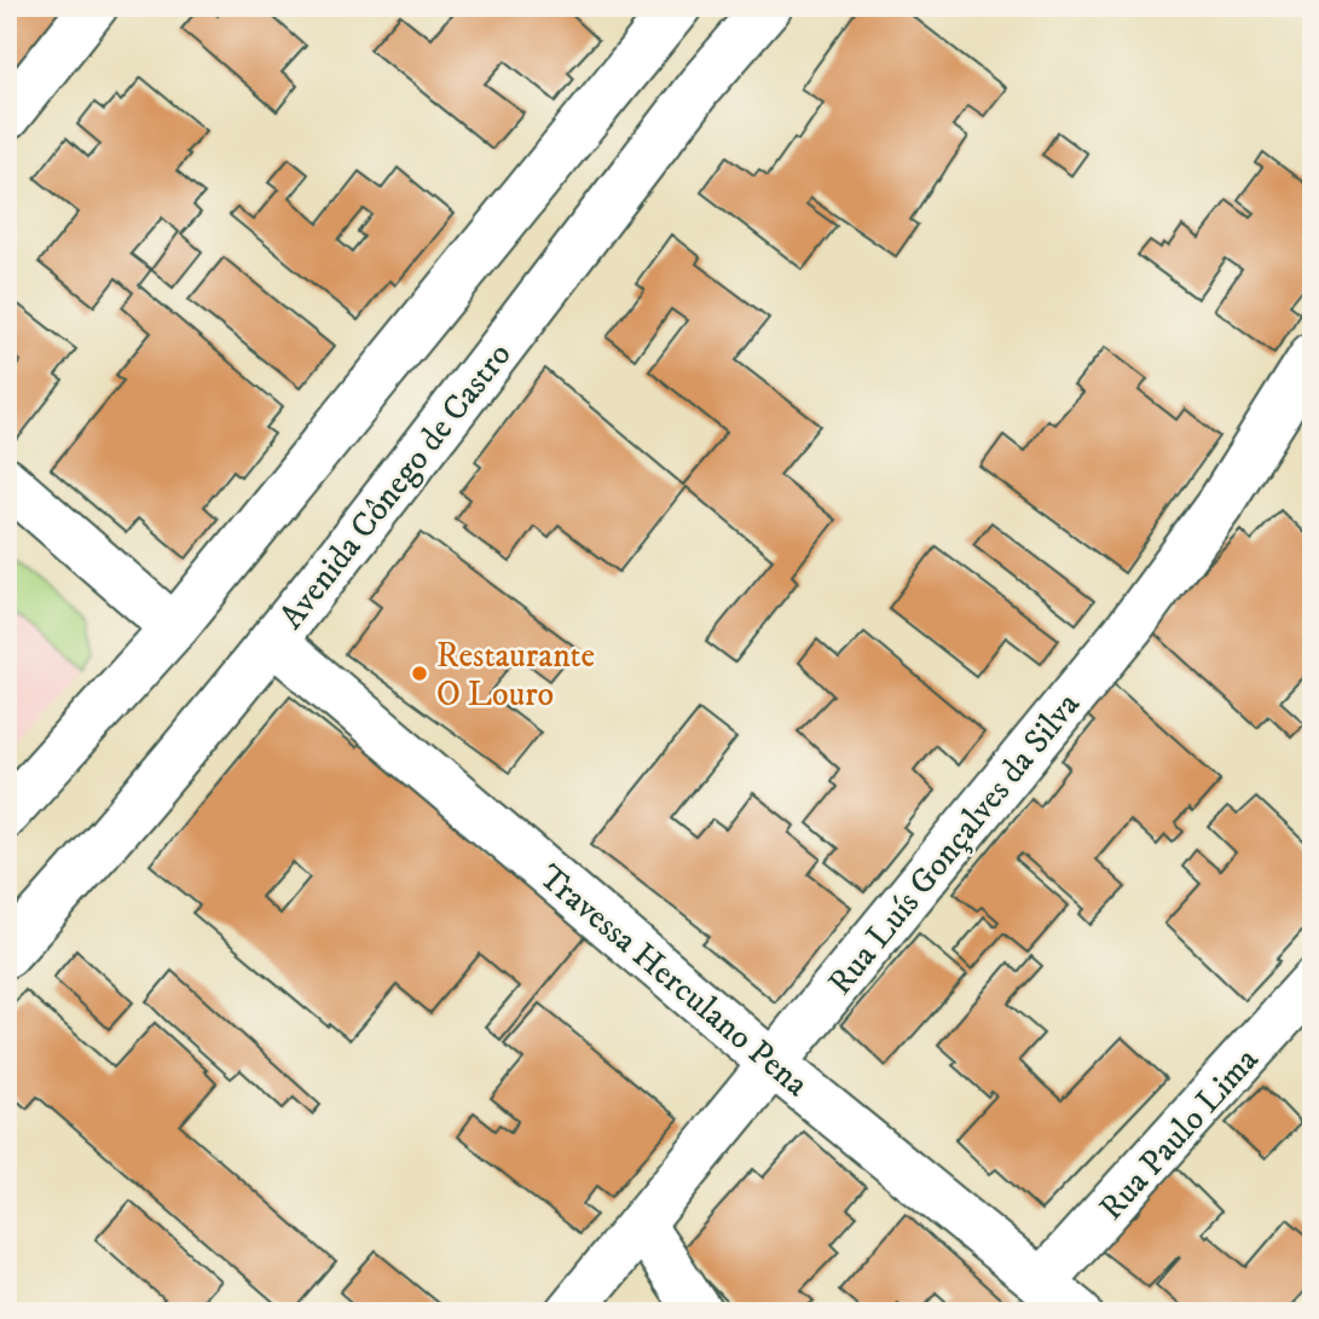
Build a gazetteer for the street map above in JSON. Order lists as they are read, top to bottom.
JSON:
{
  "streets": {
    "street": [
      "Avenida Cônego de Castro",
      "Rua Luís Gonçalves da Silva",
      "Travessa Herculano Pena",
      "Rua Paulo Lima"
    ]
  },
  "crossings": [
    ["Avenida Cônego de Castro", "Travessa Herculano Pena"],
    ["Rua Luís Gonçalves da Silva", "Travessa Herculano Pena"],
    ["Travessa Herculano Pena", "Rua Paulo Lima"]
  ],
  "places": ["Restaurante O Louro"]
}
